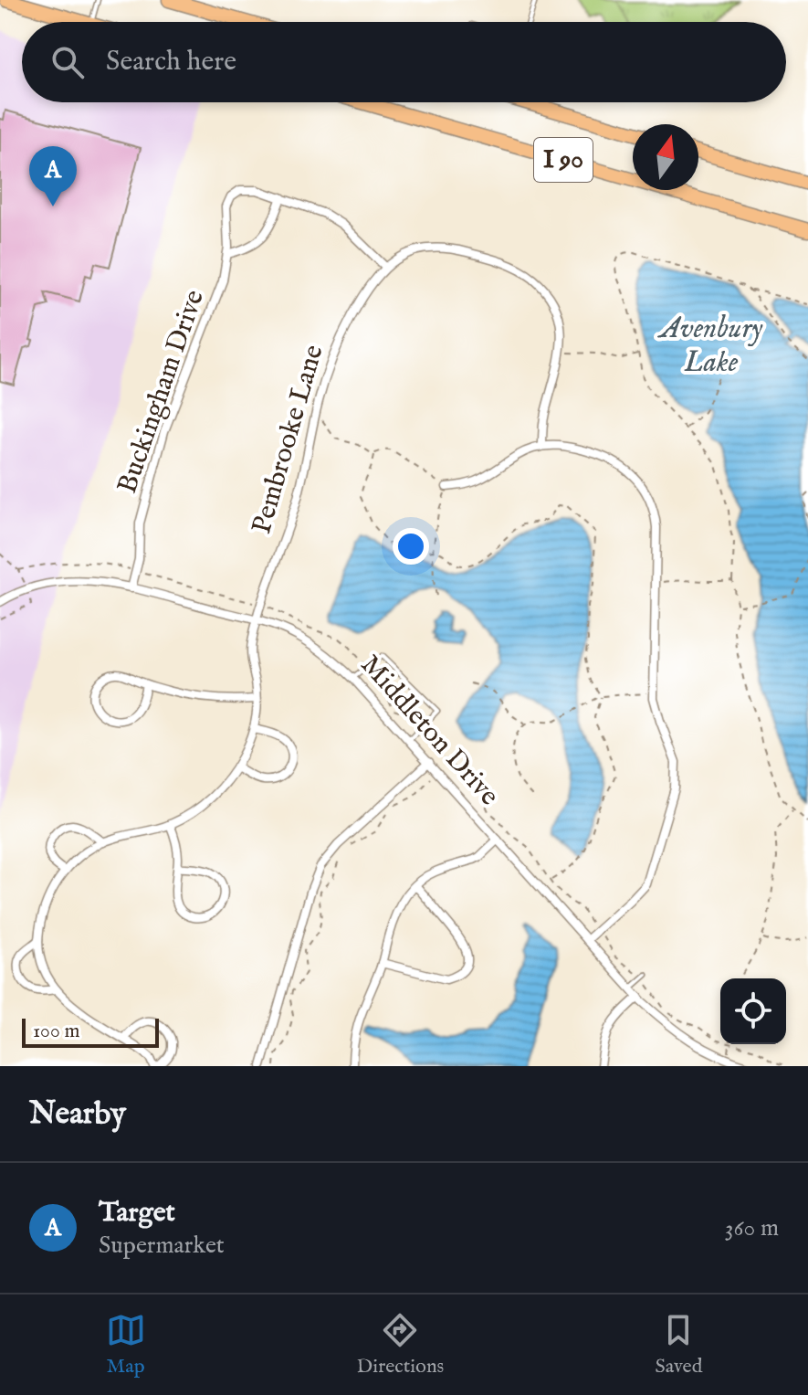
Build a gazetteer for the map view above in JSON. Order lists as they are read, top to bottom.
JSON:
{
  "streets": {
    "highway": ["I 90"],
    "street": ["Buckingham Drive", "Pembrooke Lane", "Middleton Drive"]
  },
  "crossings": [
    ["Buckingham Drive", "Pembrooke Lane"],
    ["Buckingham Drive", "Middleton Drive"],
    ["Pembrooke Lane", "Middleton Drive"]
  ],
  "water": ["Avenbury Lake"],
  "scale_bar": "100 m",
  "north": "top",
  "page": {
    "search": "Search here",
    "pins": "A",
    "scale": "100 m",
    "heading": "Nearby",
    "list": [
      {
        "mark": "A",
        "name": "Target",
        "note": "Supermarket",
        "value": "360 m"
      }
    ],
    "nav": ["Map", "Directions", "Saved"]
  }
}
